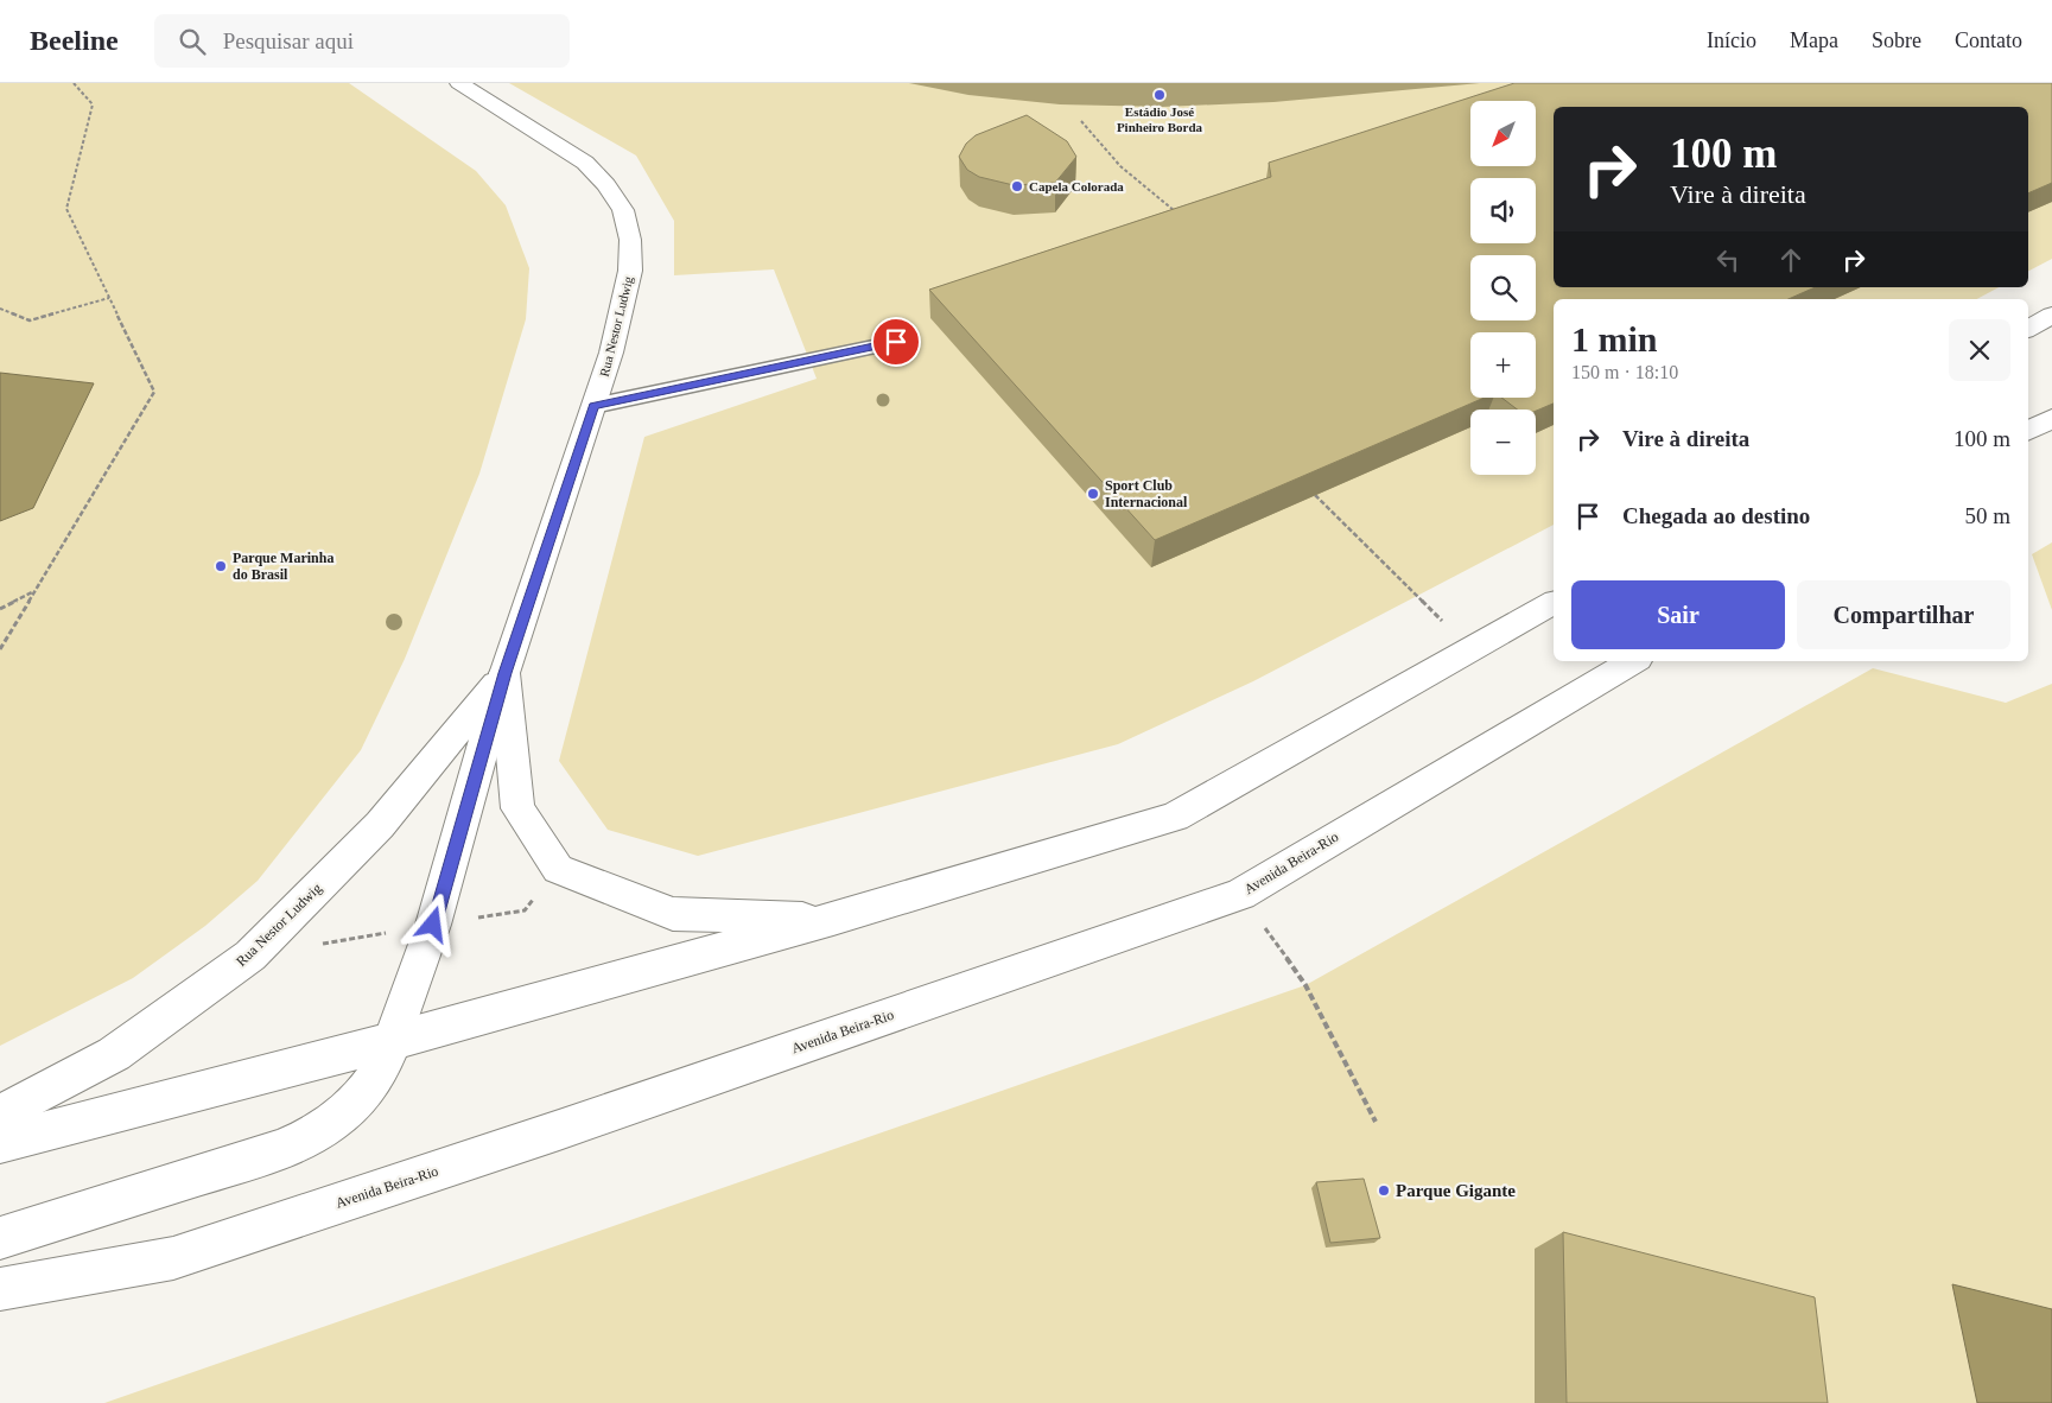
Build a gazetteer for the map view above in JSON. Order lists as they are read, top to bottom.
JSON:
{
  "streets": {
    "main road": ["Rua Nestor Ludwig", "Avenida Beira-Rio"]
  },
  "places": [
    "Estádio José Pinheiro Borda",
    "Capela Colorada",
    "Sport Club Internacional",
    "Parque Marinha do Brasil",
    "Parque Gigante"
  ],
  "north": "bottom left",
  "page": {
    "header": "Beeline",
    "search": "Pesquisar aqui",
    "nav": [
      "Início",
      "Mapa",
      "Sobre",
      "Contato"
    ],
    "map_buttons": ["+", "−"],
    "turn": ["100 m", "Vire à direita"],
    "heading": ["1 min", "150 m · 18:10"],
    "list": [
      {
        "name": "Vire à direita",
        "value": "100 m"
      },
      {
        "name": "Chegada ao destino",
        "value": "50 m"
      }
    ],
    "buttons": ["Sair", "Compartilhar"]
  }
}
